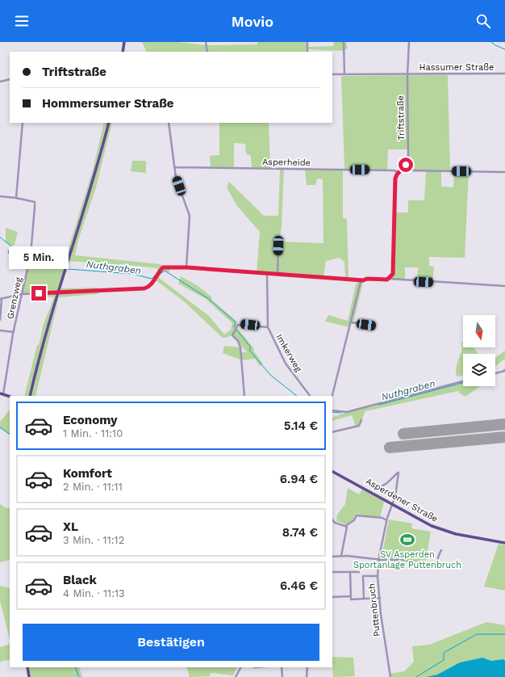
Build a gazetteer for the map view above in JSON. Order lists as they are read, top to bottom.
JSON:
{
  "streets": {
    "main road": ["Asperdener Straße"],
    "street": [
      "Hassumer Straße",
      "Triftstraße",
      "Asperheide",
      "Grenzweg",
      "Imkerweg",
      "Puttenbruch"
    ]
  },
  "crossings": [
    ["Hassumer Straße", "Triftstraße"],
    ["Triftstraße", "Asperheide"],
    ["Asperdener Straße", "Puttenbruch"]
  ],
  "water": ["Nuthgraben"],
  "places": {
    "sports": ["SV Asperden Sportanlage Puttenbruch"]
  },
  "north": "bottom",
  "page": {
    "header": "Movio",
    "banner": ["Triftstraße", "Hommersumer Straße"],
    "bubble": "5 Min.",
    "list": [
      {
        "name": "Economy",
        "note": "1 Min. · 11:10",
        "value": "5.14 €"
      },
      {
        "name": "Komfort",
        "note": "2 Min. · 11:11",
        "value": "6.94 €"
      },
      {
        "name": "XL",
        "note": "3 Min. · 11:12",
        "value": "8.74 €"
      },
      {
        "name": "Black",
        "note": "4 Min. · 11:13",
        "value": "6.46 €"
      }
    ],
    "buttons": "Bestätigen"
  }
}
